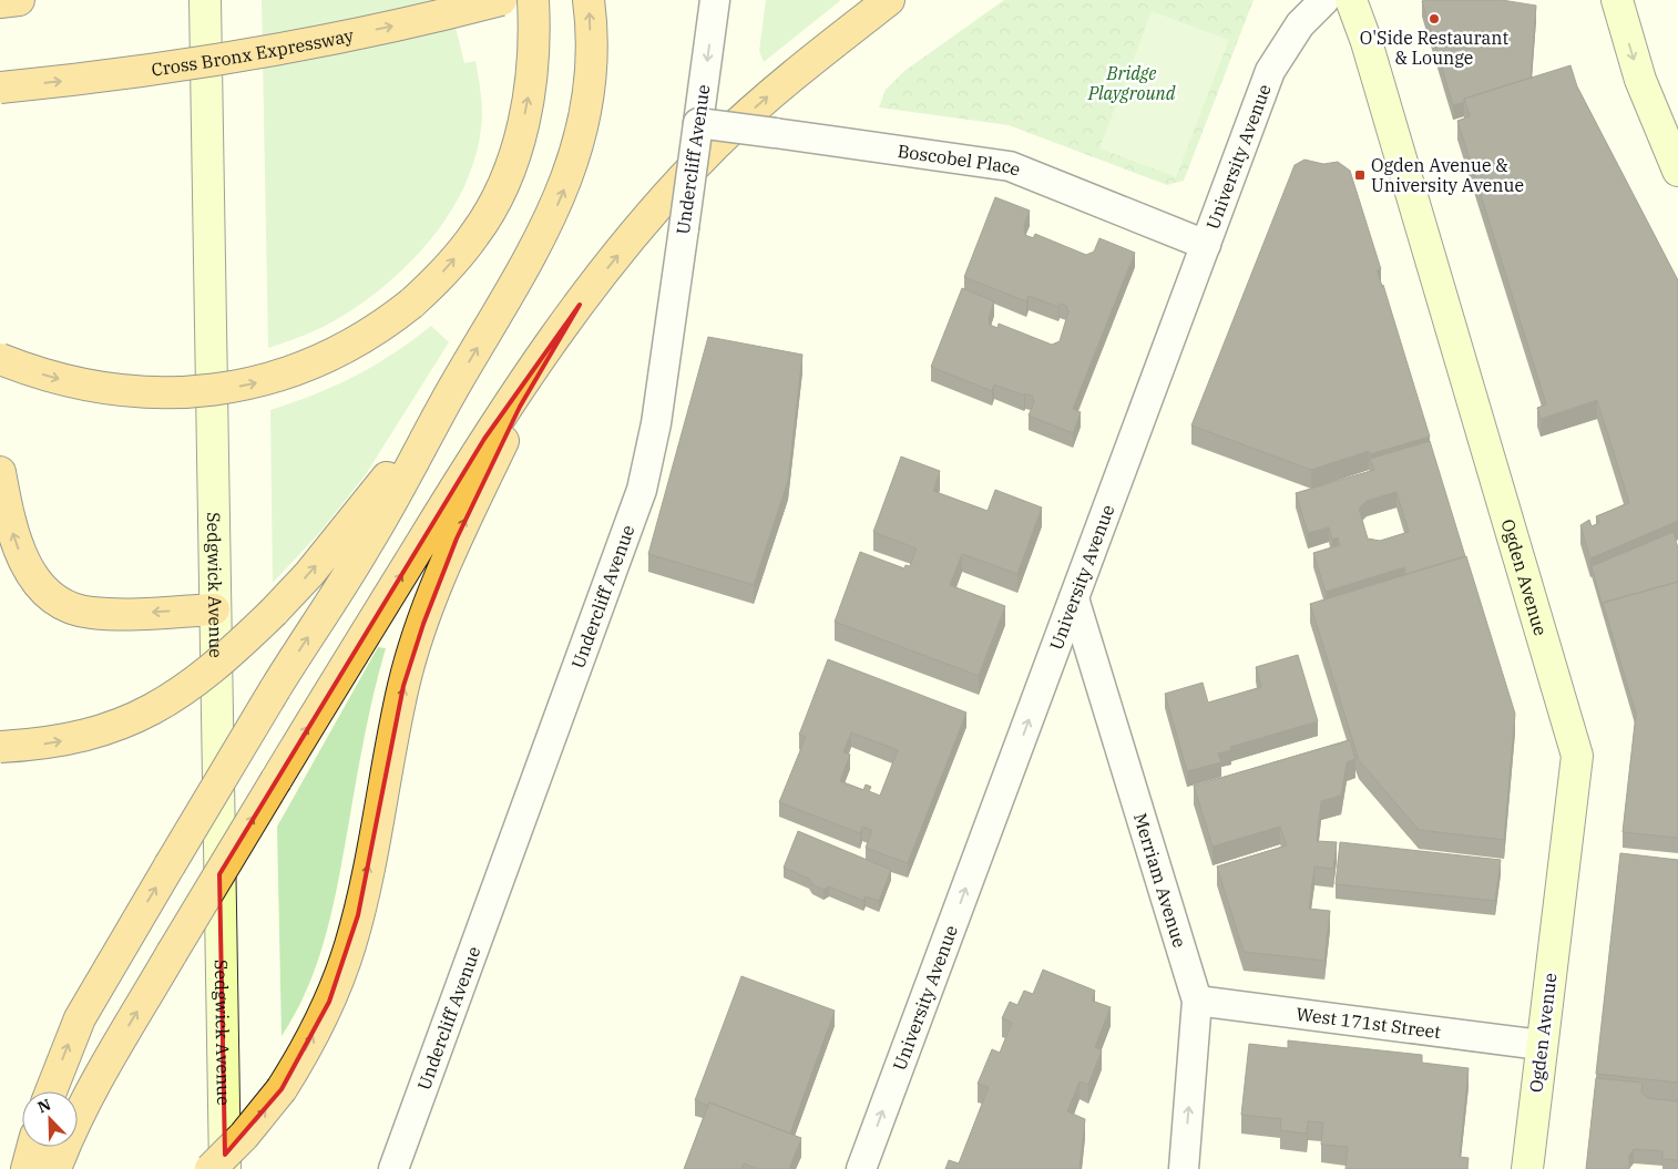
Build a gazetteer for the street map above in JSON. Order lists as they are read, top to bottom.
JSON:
{
  "streets": {
    "highway": ["Cross Bronx Expressway"],
    "main road": ["Ogden Avenue", "Sedgwick Avenue"],
    "street": [
      "University Avenue",
      "Undercliff Avenue",
      "Boscobel Place",
      "Merriam Avenue",
      "West 171st Street"
    ]
  },
  "crossings": [
    ["University Avenue", "Boscobel Place"],
    ["University Avenue", "Merriam Avenue"],
    ["Undercliff Avenue", "Boscobel Place"],
    ["Ogden Avenue", "West 171st Street"],
    ["Merriam Avenue", "West 171st Street"]
  ],
  "one_way": ["Cross Bronx Expressway", "University Avenue"],
  "parks": ["Bridge Playground"],
  "places": {
    "other": ["O'Side Restaurant & Lounge"],
    "transit": ["Ogden Avenue & University Avenue"]
  },
  "north": "top left"
}
